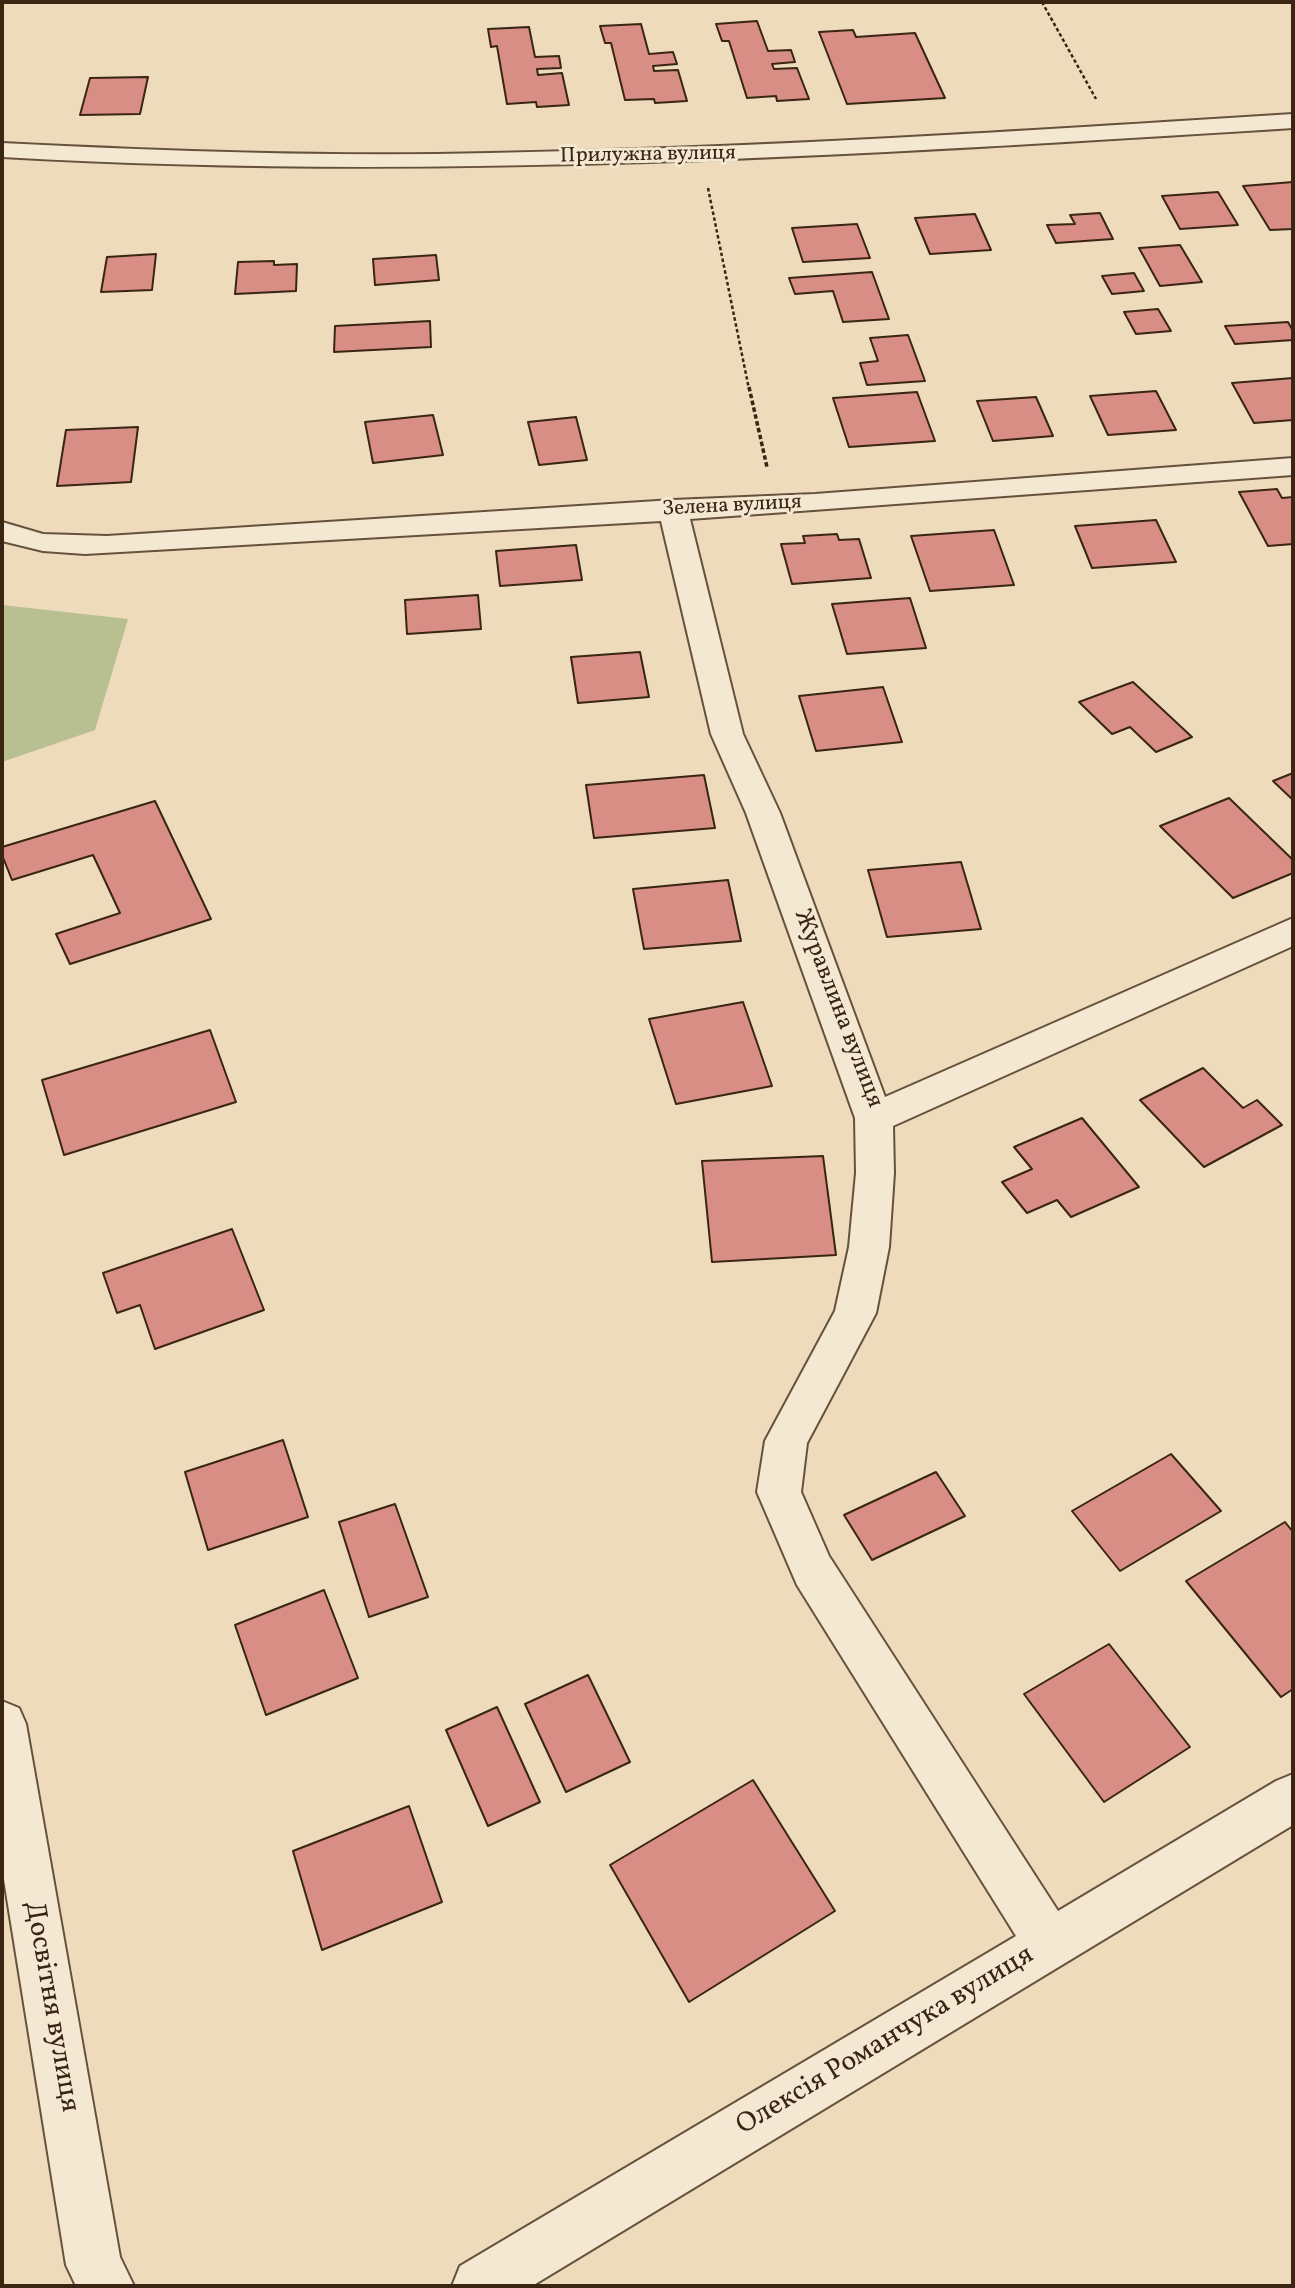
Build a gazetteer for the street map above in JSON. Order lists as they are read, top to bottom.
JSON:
{
  "streets": {
    "street": [
      "Прилужна вулиця",
      "Зелена вулиця",
      "Журавлина вулиця",
      "Досвітня вулиця",
      "Олексія Романчука вулиця"
    ]
  },
  "crossings": [
    ["Зелена вулиця", "Журавлина вулиця"]
  ]
}
